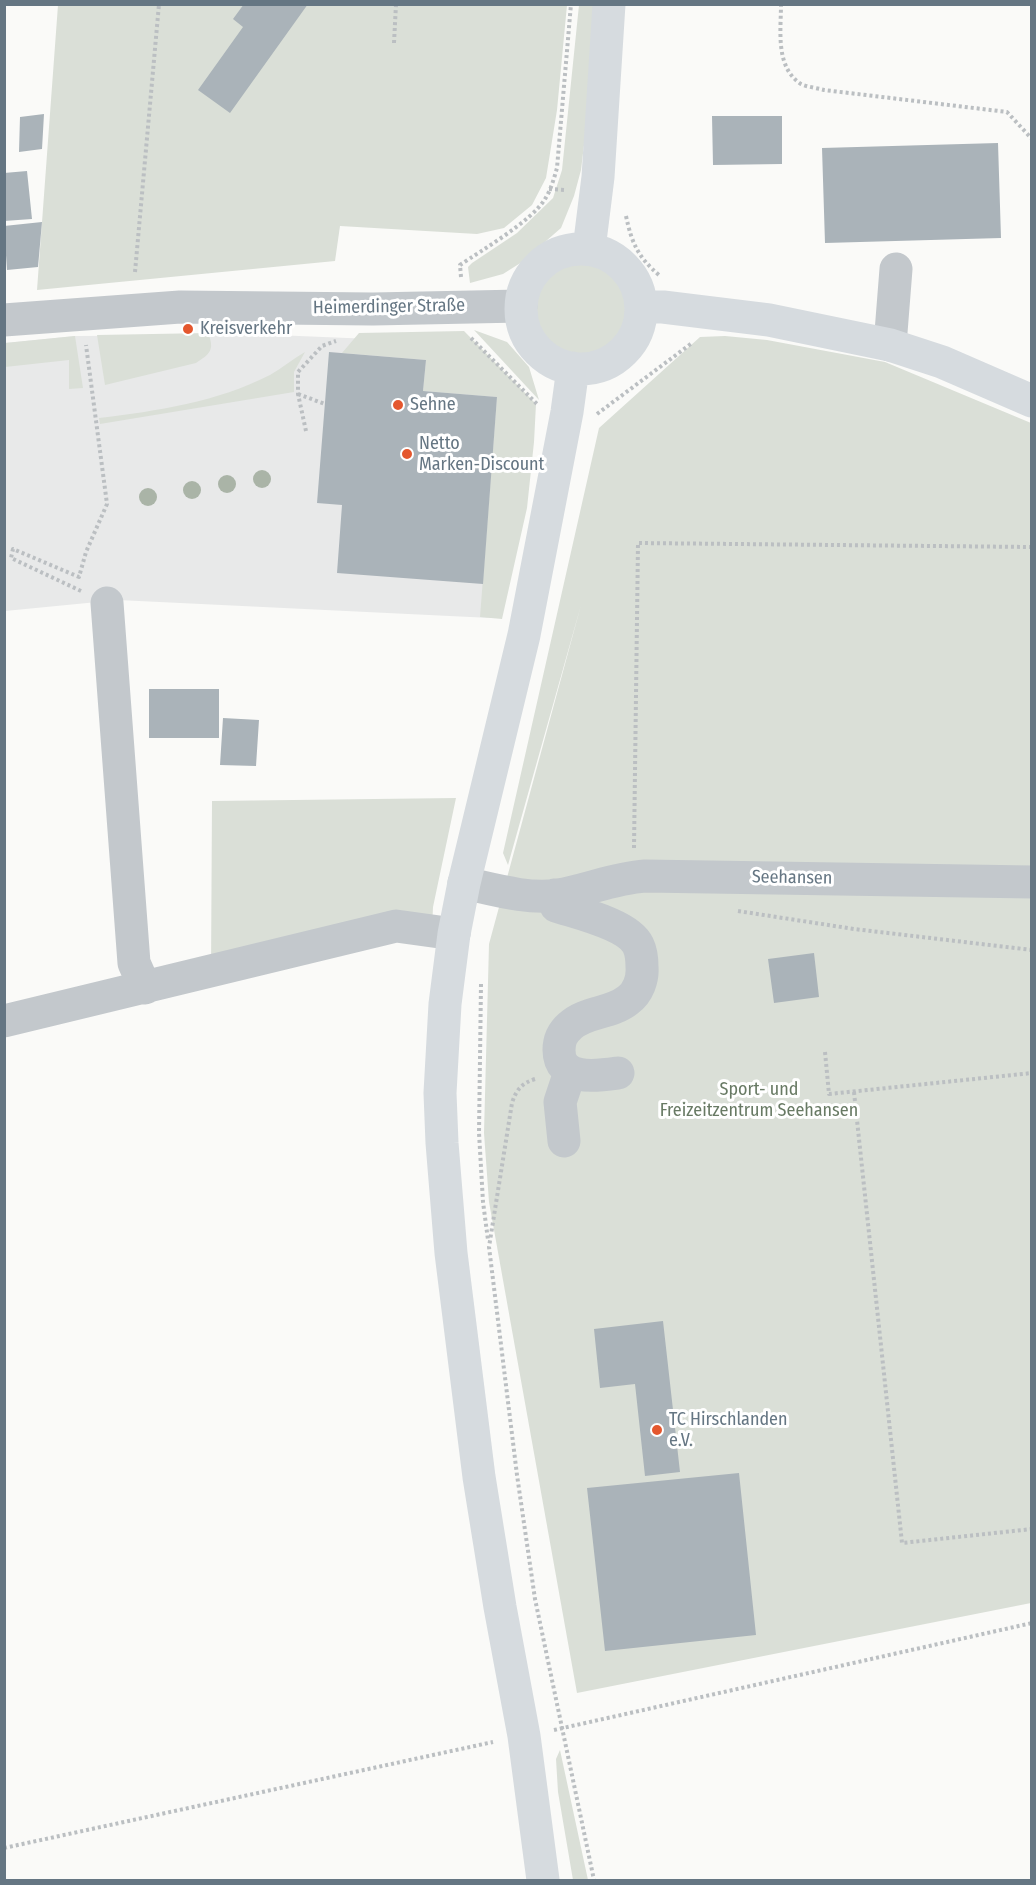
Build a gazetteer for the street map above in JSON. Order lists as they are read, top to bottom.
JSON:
{
  "streets": {
    "street": ["Heimerdinger Straße", "Seehansen"]
  },
  "parks": ["Sport- und Freizeitzentrum Seehansen"],
  "places": [
    "Kreisverkehr",
    "Sehne",
    "Netto Marken-Discount",
    "TC Hirschlanden e.V."
  ]
}
